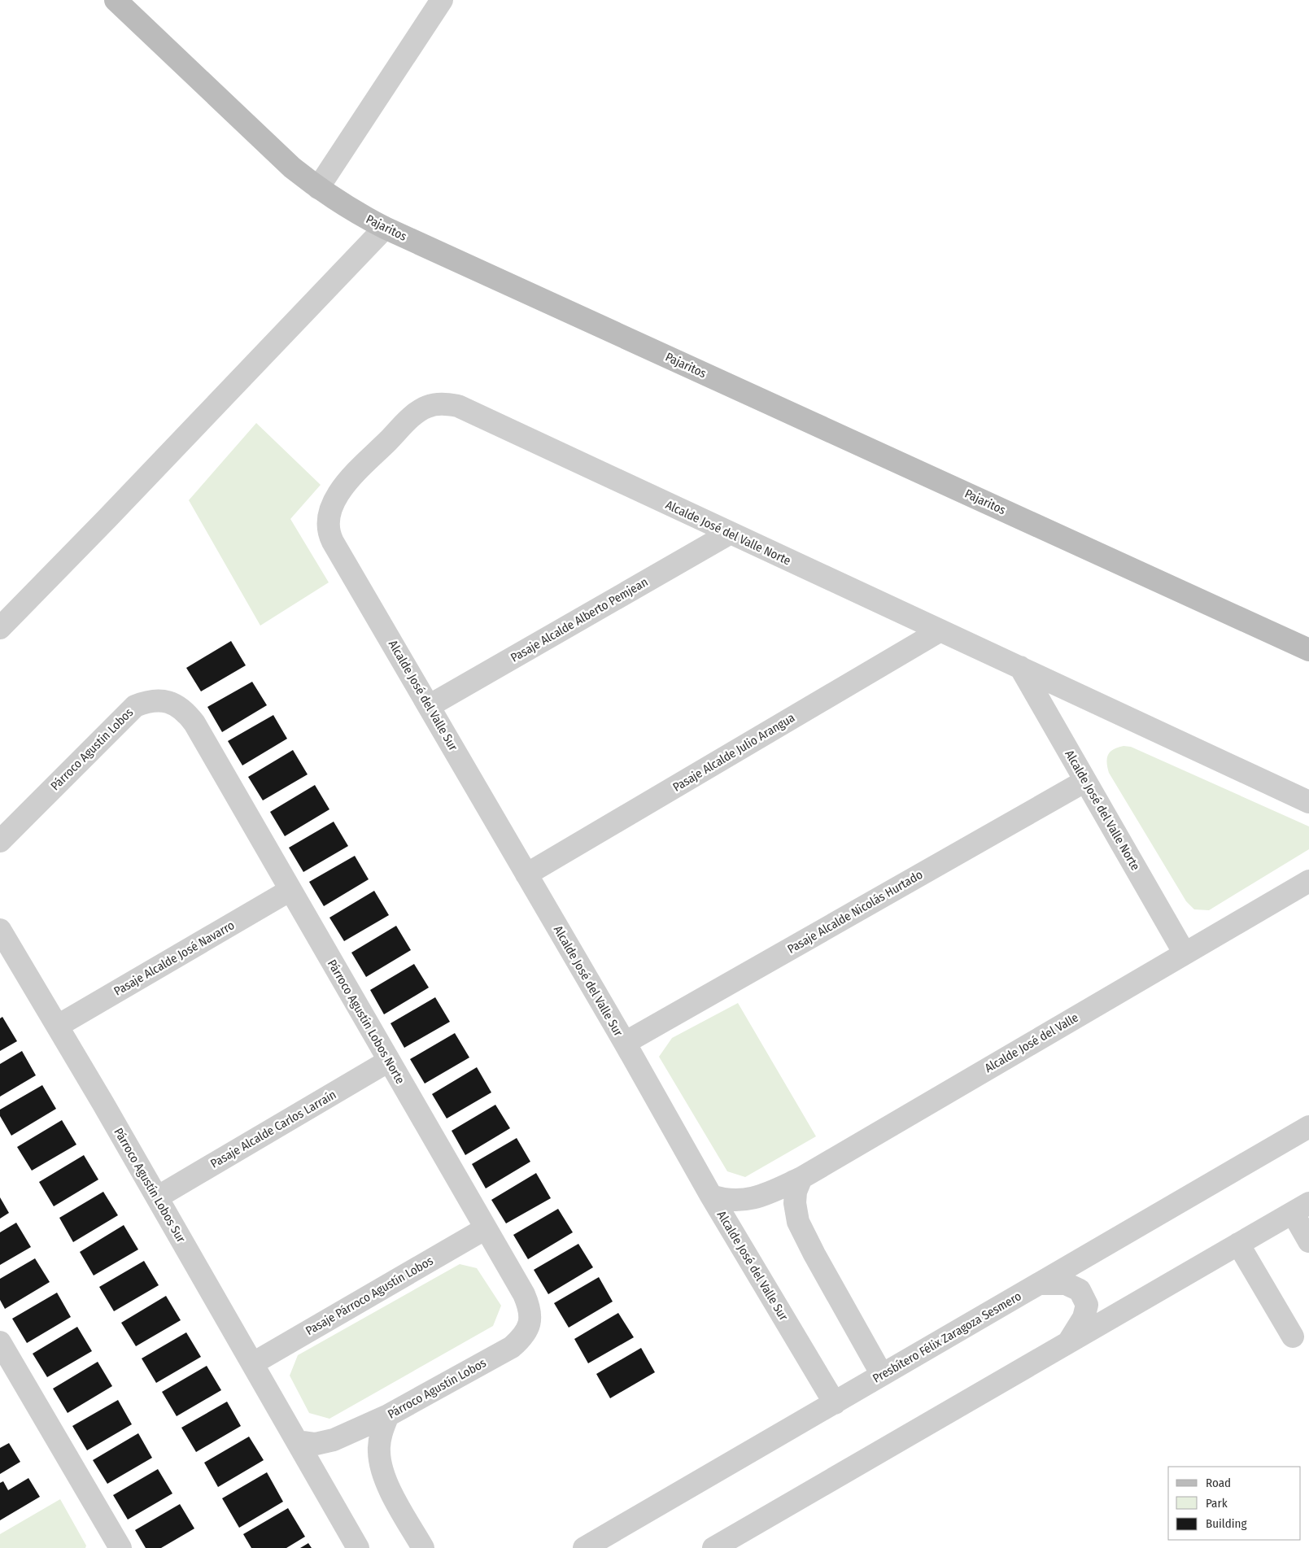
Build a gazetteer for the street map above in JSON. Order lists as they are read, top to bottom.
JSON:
{
  "streets": {
    "street": [
      "Pajaritos",
      "Alcalde José del Valle Norte",
      "Pasaje Alcalde Alberto Pemjean",
      "Alcalde José del Valle Sur",
      "Párroco Agustín Lobos",
      "Pasaje Alcalde Julio Arangua",
      "Pasaje Alcalde Nicolás Hurtado",
      "Pasaje Alcalde José Navarro",
      "Párroco Agustín Lobos Norte",
      "Alcalde José del Valle",
      "Pasaje Alcalde Carlos Larraín",
      "Párroco Agustín Lobos Sur",
      "Pasaje Párroco Agustín Lobos",
      "Presbítero Félix Zaragoza Sesmero"
    ]
  },
  "crossings": [
    ["Alcalde José del Valle Norte", "Pasaje Alcalde Alberto Pemjean"],
    ["Alcalde José del Valle Norte", "Alcalde José del Valle Sur"],
    ["Alcalde José del Valle Norte", "Pasaje Alcalde Julio Arangua"],
    ["Alcalde José del Valle Norte", "Pasaje Alcalde Nicolás Hurtado"],
    ["Alcalde José del Valle Norte", "Alcalde José del Valle"],
    ["Pasaje Alcalde Alberto Pemjean", "Alcalde José del Valle Sur"],
    ["Alcalde José del Valle Sur", "Pasaje Alcalde Julio Arangua"],
    ["Alcalde José del Valle Sur", "Pasaje Alcalde Nicolás Hurtado"],
    ["Alcalde José del Valle Sur", "Alcalde José del Valle"],
    ["Alcalde José del Valle Sur", "Presbítero Félix Zaragoza Sesmero"],
    ["Párroco Agustín Lobos", "Párroco Agustín Lobos Norte"],
    ["Párroco Agustín Lobos", "Párroco Agustín Lobos Sur"],
    ["Pasaje Alcalde José Navarro", "Párroco Agustín Lobos Norte"],
    ["Pasaje Alcalde José Navarro", "Párroco Agustín Lobos Sur"],
    ["Párroco Agustín Lobos Norte", "Pasaje Alcalde Carlos Larraín"],
    ["Párroco Agustín Lobos Norte", "Pasaje Párroco Agustín Lobos"],
    ["Pasaje Alcalde Carlos Larraín", "Párroco Agustín Lobos Sur"],
    ["Párroco Agustín Lobos Sur", "Pasaje Párroco Agustín Lobos"]
  ],
  "legend": ["Road", "Park", "Building"]
}
